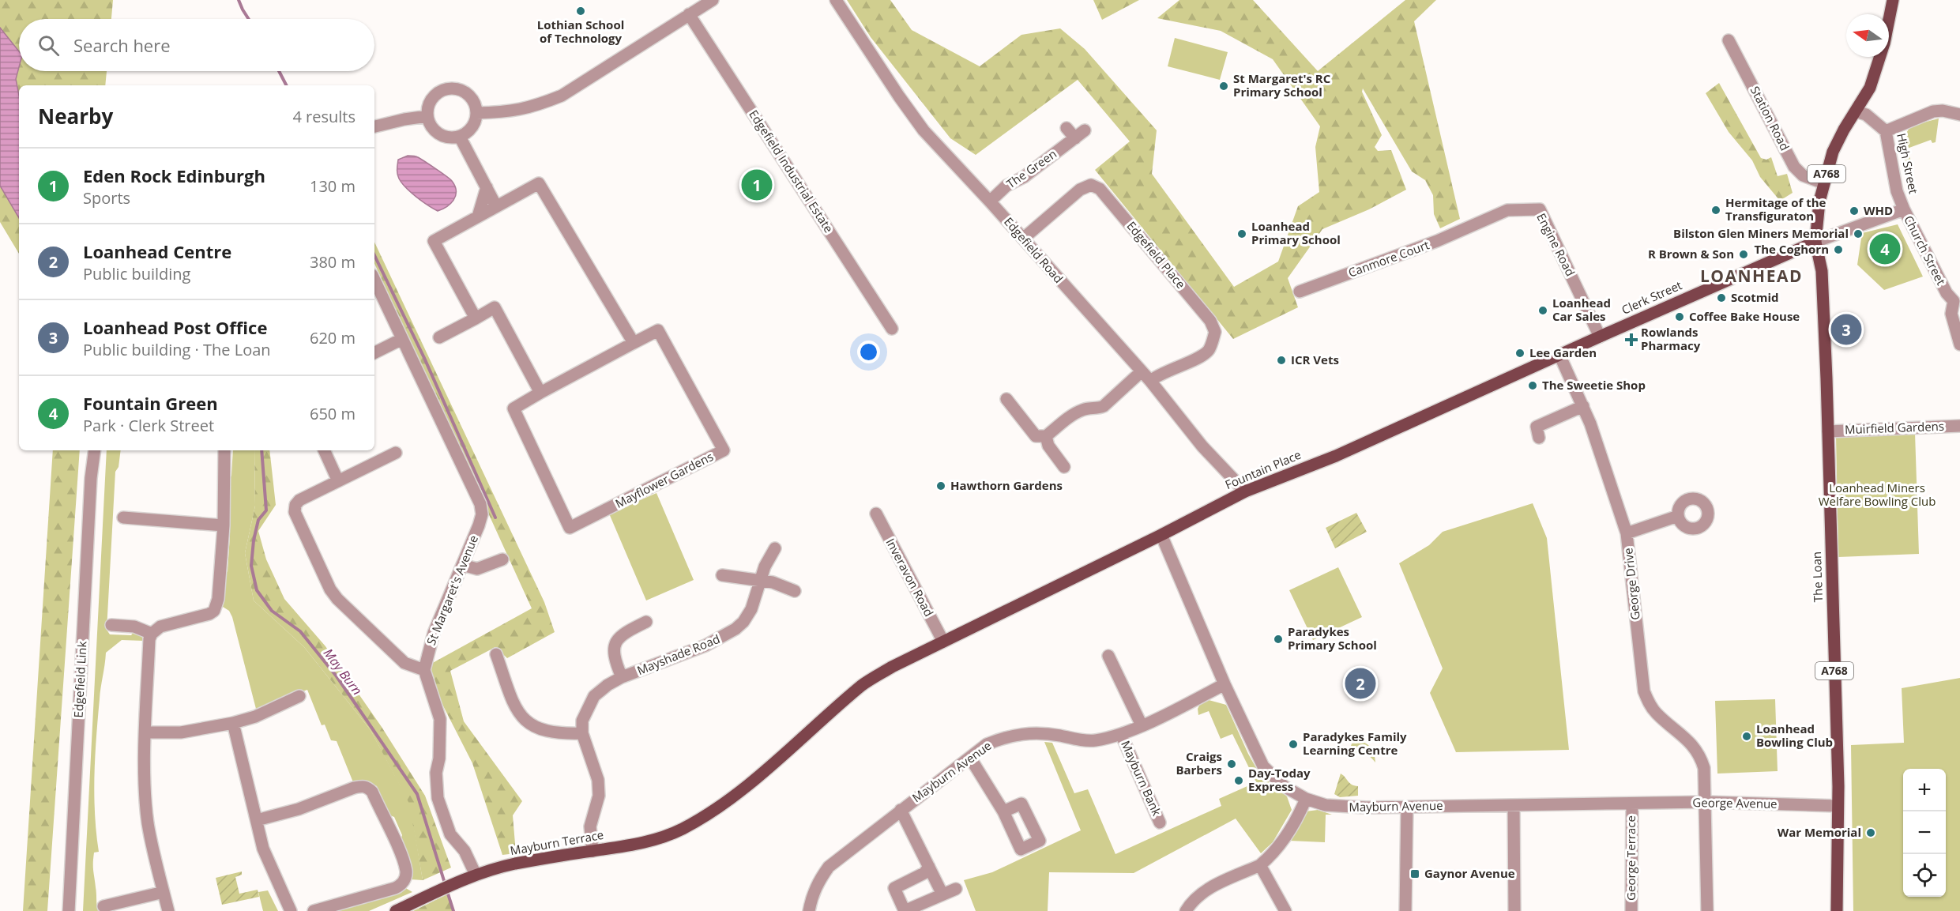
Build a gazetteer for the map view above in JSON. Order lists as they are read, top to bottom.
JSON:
{
  "streets": {
    "main road": [
      "A768",
      "Clerk Street",
      "Fountain Place",
      "The Loan",
      "Mayburn Terrace"
    ],
    "street": [
      "Station Road",
      "High Street",
      "The Green",
      "Edgefield Industrial Estate",
      "Engine Road",
      "Edgefield Road",
      "Church Street",
      "Edgefield Place",
      "Canmore Court",
      "Muirfield Gardens",
      "Mayflower Gardens",
      "Inveravon Road",
      "George Drive",
      "St Margaret's Avenue",
      "Mayshade Road",
      "Edgefield Link",
      "Mayburn Avenue",
      "Mayburn Bank",
      "George Avenue",
      "George Terrace"
    ]
  },
  "crossings": [
    ["Station Road", "A768"],
    ["High Street", "A768"],
    ["High Street", "Church Street"],
    ["High Street", "Clerk Street"],
    ["The Green", "Edgefield Road"],
    ["A768", "Clerk Street"],
    ["A768", "The Loan"],
    ["Engine Road", "Canmore Court"],
    ["Engine Road", "Clerk Street"],
    ["Edgefield Road", "Edgefield Place"],
    ["Edgefield Road", "Fountain Place"],
    ["Church Street", "Clerk Street"],
    ["Clerk Street", "Fountain Place"],
    ["Clerk Street", "The Loan"],
    ["Clerk Street", "George Drive"],
    ["Muirfield Gardens", "The Loan"],
    ["Fountain Place", "Inveravon Road"],
    ["Fountain Place", "Mayburn Avenue"],
    ["Fountain Place", "Mayburn Terrace"],
    ["The Loan", "George Avenue"],
    ["Inveravon Road", "Mayburn Terrace"],
    ["George Drive", "George Avenue"],
    ["Mayburn Avenue", "Mayburn Bank"],
    ["Mayburn Avenue", "George Avenue"],
    ["Mayburn Avenue", "George Terrace"],
    ["George Avenue", "George Terrace"]
  ],
  "districts": ["LOANHEAD"],
  "water": ["May Burn"],
  "parks": ["Loanhead Miners Welfare Bowling Club"],
  "places": {
    "other": [
      "Lothian School of Technology",
      "St Margaret's RC Primary School",
      "Hermitage of the Transfiguraton",
      "WHD",
      "Loanhead Primary School",
      "Bilston Glen Miners Memorial",
      "The Coghorn",
      "R Brown & Son",
      "Scotmid",
      "Loanhead Car Sales",
      "Coffee Bake House",
      "Lee Garden",
      "ICR Vets",
      "The Sweetie Shop",
      "Hawthorn Gardens",
      "Paradykes Primary School",
      "Loanhead Bowling Club",
      "Paradykes Family Learning Centre",
      "Craigs Barbers",
      "Day-Today Express",
      "War Memorial"
    ],
    "health": ["Rowlands Pharmacy"],
    "transit": ["Gaynor Avenue"]
  },
  "north": "left",
  "page": {
    "search": "Search here",
    "heading": ["Nearby", "4 results"],
    "list": [
      {
        "mark": "1",
        "name": "Eden Rock Edinburgh",
        "note": "Sports",
        "value": "130 m"
      },
      {
        "mark": "2",
        "name": "Loanhead Centre",
        "note": "Public building",
        "value": "380 m"
      },
      {
        "mark": "3",
        "name": "Loanhead Post Office",
        "note": "Public building · The Loan",
        "value": "620 m"
      },
      {
        "mark": "4",
        "name": "Fountain Green",
        "note": "Park · Clerk Street",
        "value": "650 m"
      }
    ],
    "pins": [
      "1",
      "4",
      "3",
      "2"
    ],
    "map_buttons": ["+", "−"]
  }
}
